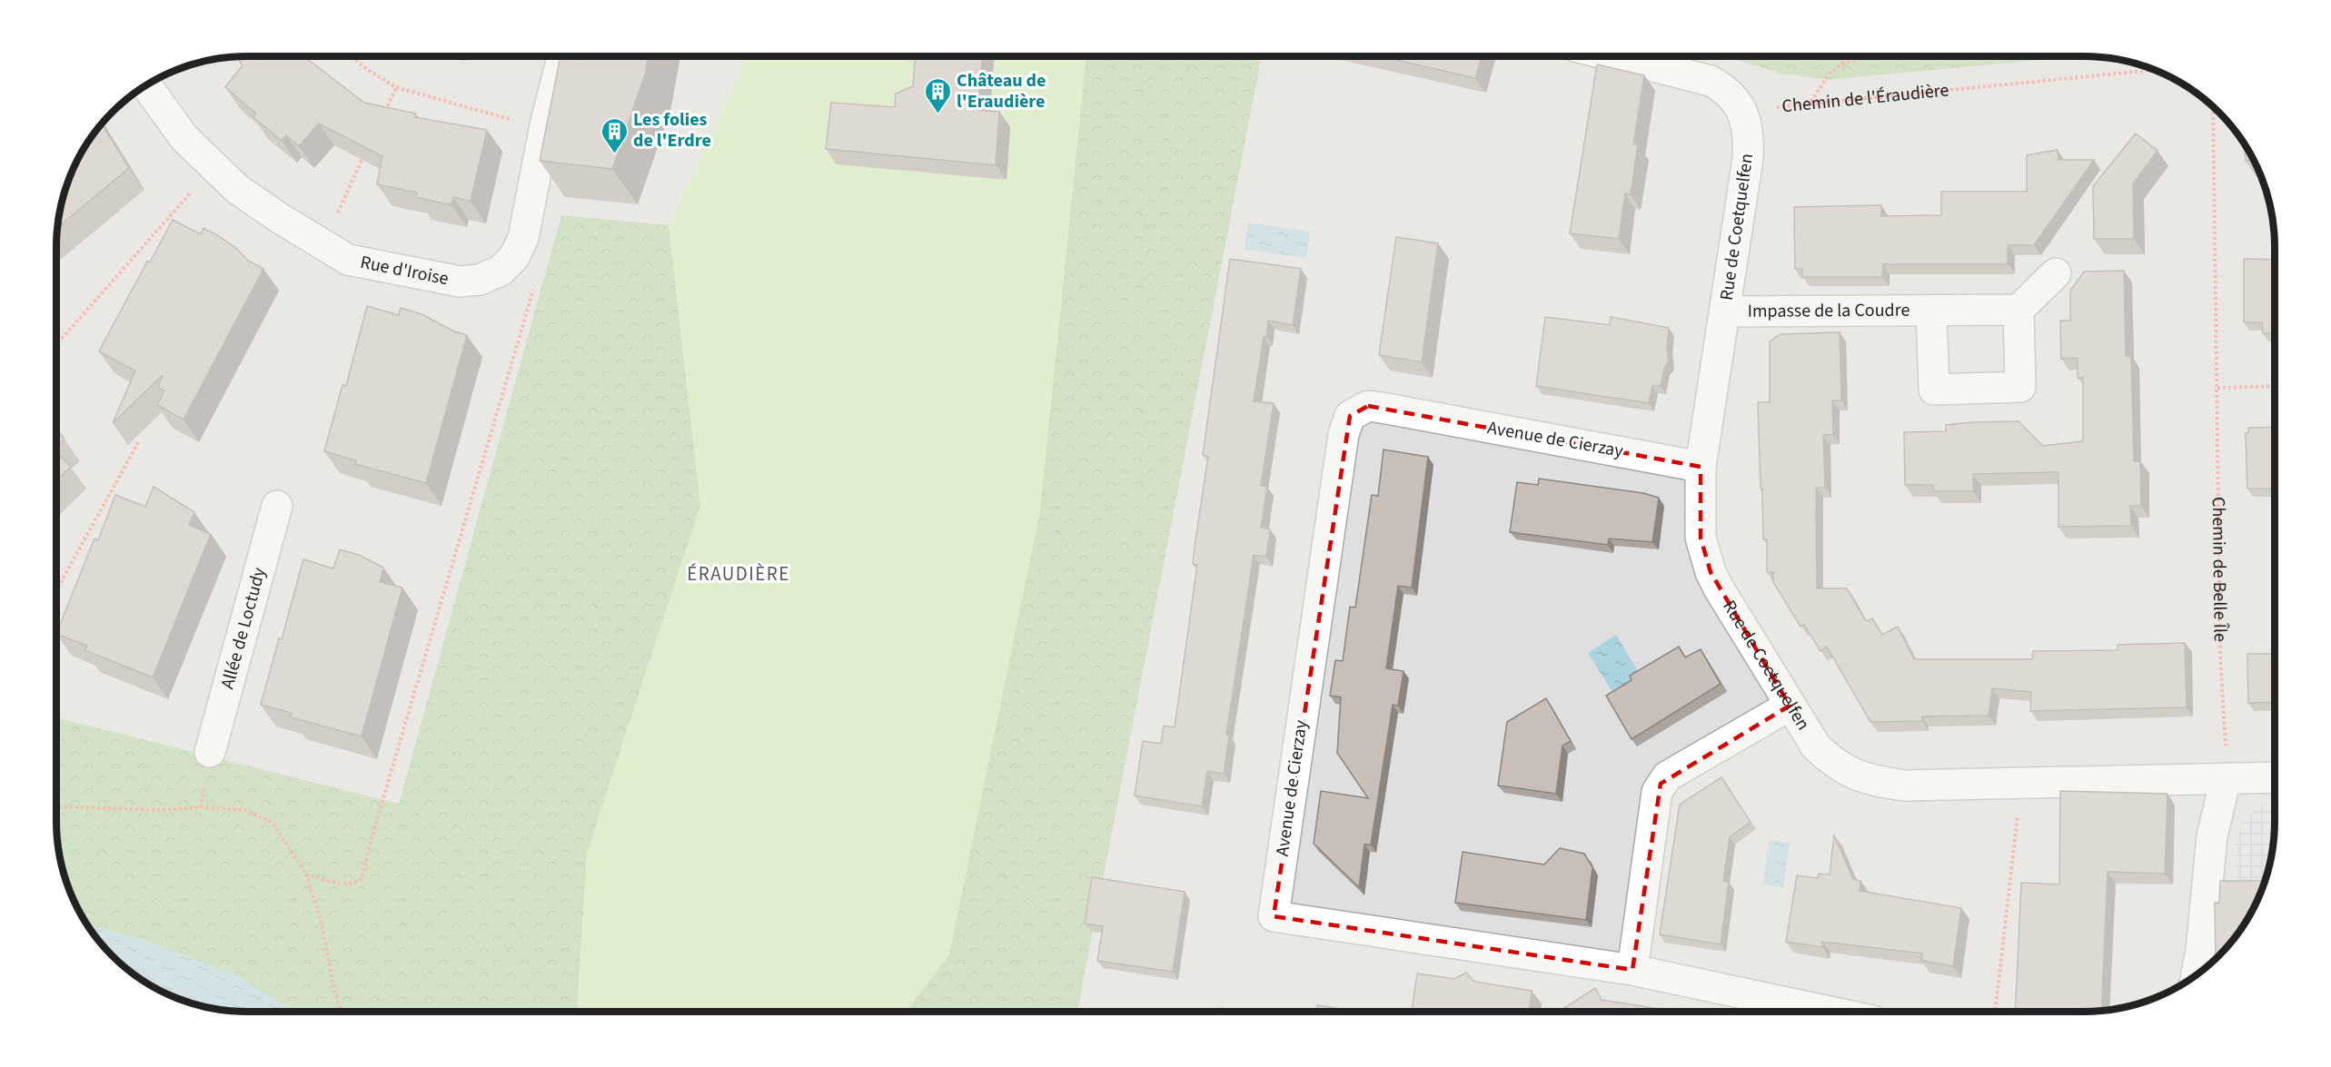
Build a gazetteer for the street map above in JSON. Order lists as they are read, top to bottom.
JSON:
{
  "streets": {
    "street": [
      "Rue de Coetquelfen",
      "Rue d'Iroise",
      "Impasse de la Coudre",
      "Avenue de Cierzay",
      "Allée de Loctudy"
    ],
    "path": ["Chemin de l'Éraudière", "Chemin de Belle Île"]
  },
  "crossings": [
    ["Chemin de l'Éraudière", "Rue de Coetquelfen"],
    ["Rue de Coetquelfen", "Impasse de la Coudre"],
    ["Rue de Coetquelfen", "Avenue de Cierzay"],
    ["Rue de Coetquelfen", "Chemin de Belle Île"]
  ],
  "districts": ["ÉRAUDIÈRE"],
  "places": {
    "building": ["Château de l'Eraudière", "Les folies de l'Erdre"]
  }
}
